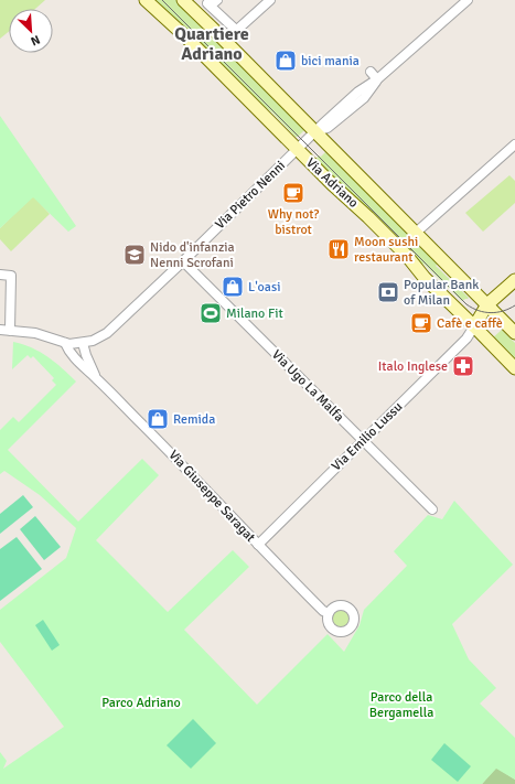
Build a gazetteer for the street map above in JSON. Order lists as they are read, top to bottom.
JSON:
{
  "streets": {
    "street": [
      "Via Adriano",
      "Via Pietro Nenni",
      "Via Ugo La Malfa",
      "Via Emilio Lussu",
      "Via Giuseppe Saragat"
    ]
  },
  "crossings": [
    ["Via Adriano", "Via Pietro Nenni"],
    ["Via Adriano", "Via Emilio Lussu"],
    ["Via Pietro Nenni", "Via Ugo La Malfa"],
    ["Via Pietro Nenni", "Via Giuseppe Saragat"],
    ["Via Ugo La Malfa", "Via Emilio Lussu"],
    ["Via Emilio Lussu", "Via Giuseppe Saragat"]
  ],
  "districts": ["Quartiere Adriano"],
  "parks": ["Parco della Bergamella", "Parco Adriano"],
  "places": {
    "shop": ["bici mania", "L'oasi", "Remida"],
    "cafe": ["Why not? bistrot", "Cafè e caffè"],
    "restaurant": ["Moon sushi restaurant"],
    "school or university": ["Nido d'infanzia Nenni Scrofani"],
    "bank": ["Popular Bank of Milan"],
    "sports": ["Milano Fit"],
    "pharmacy": ["Italo Inglese"]
  },
  "north": "bottom right"
}
